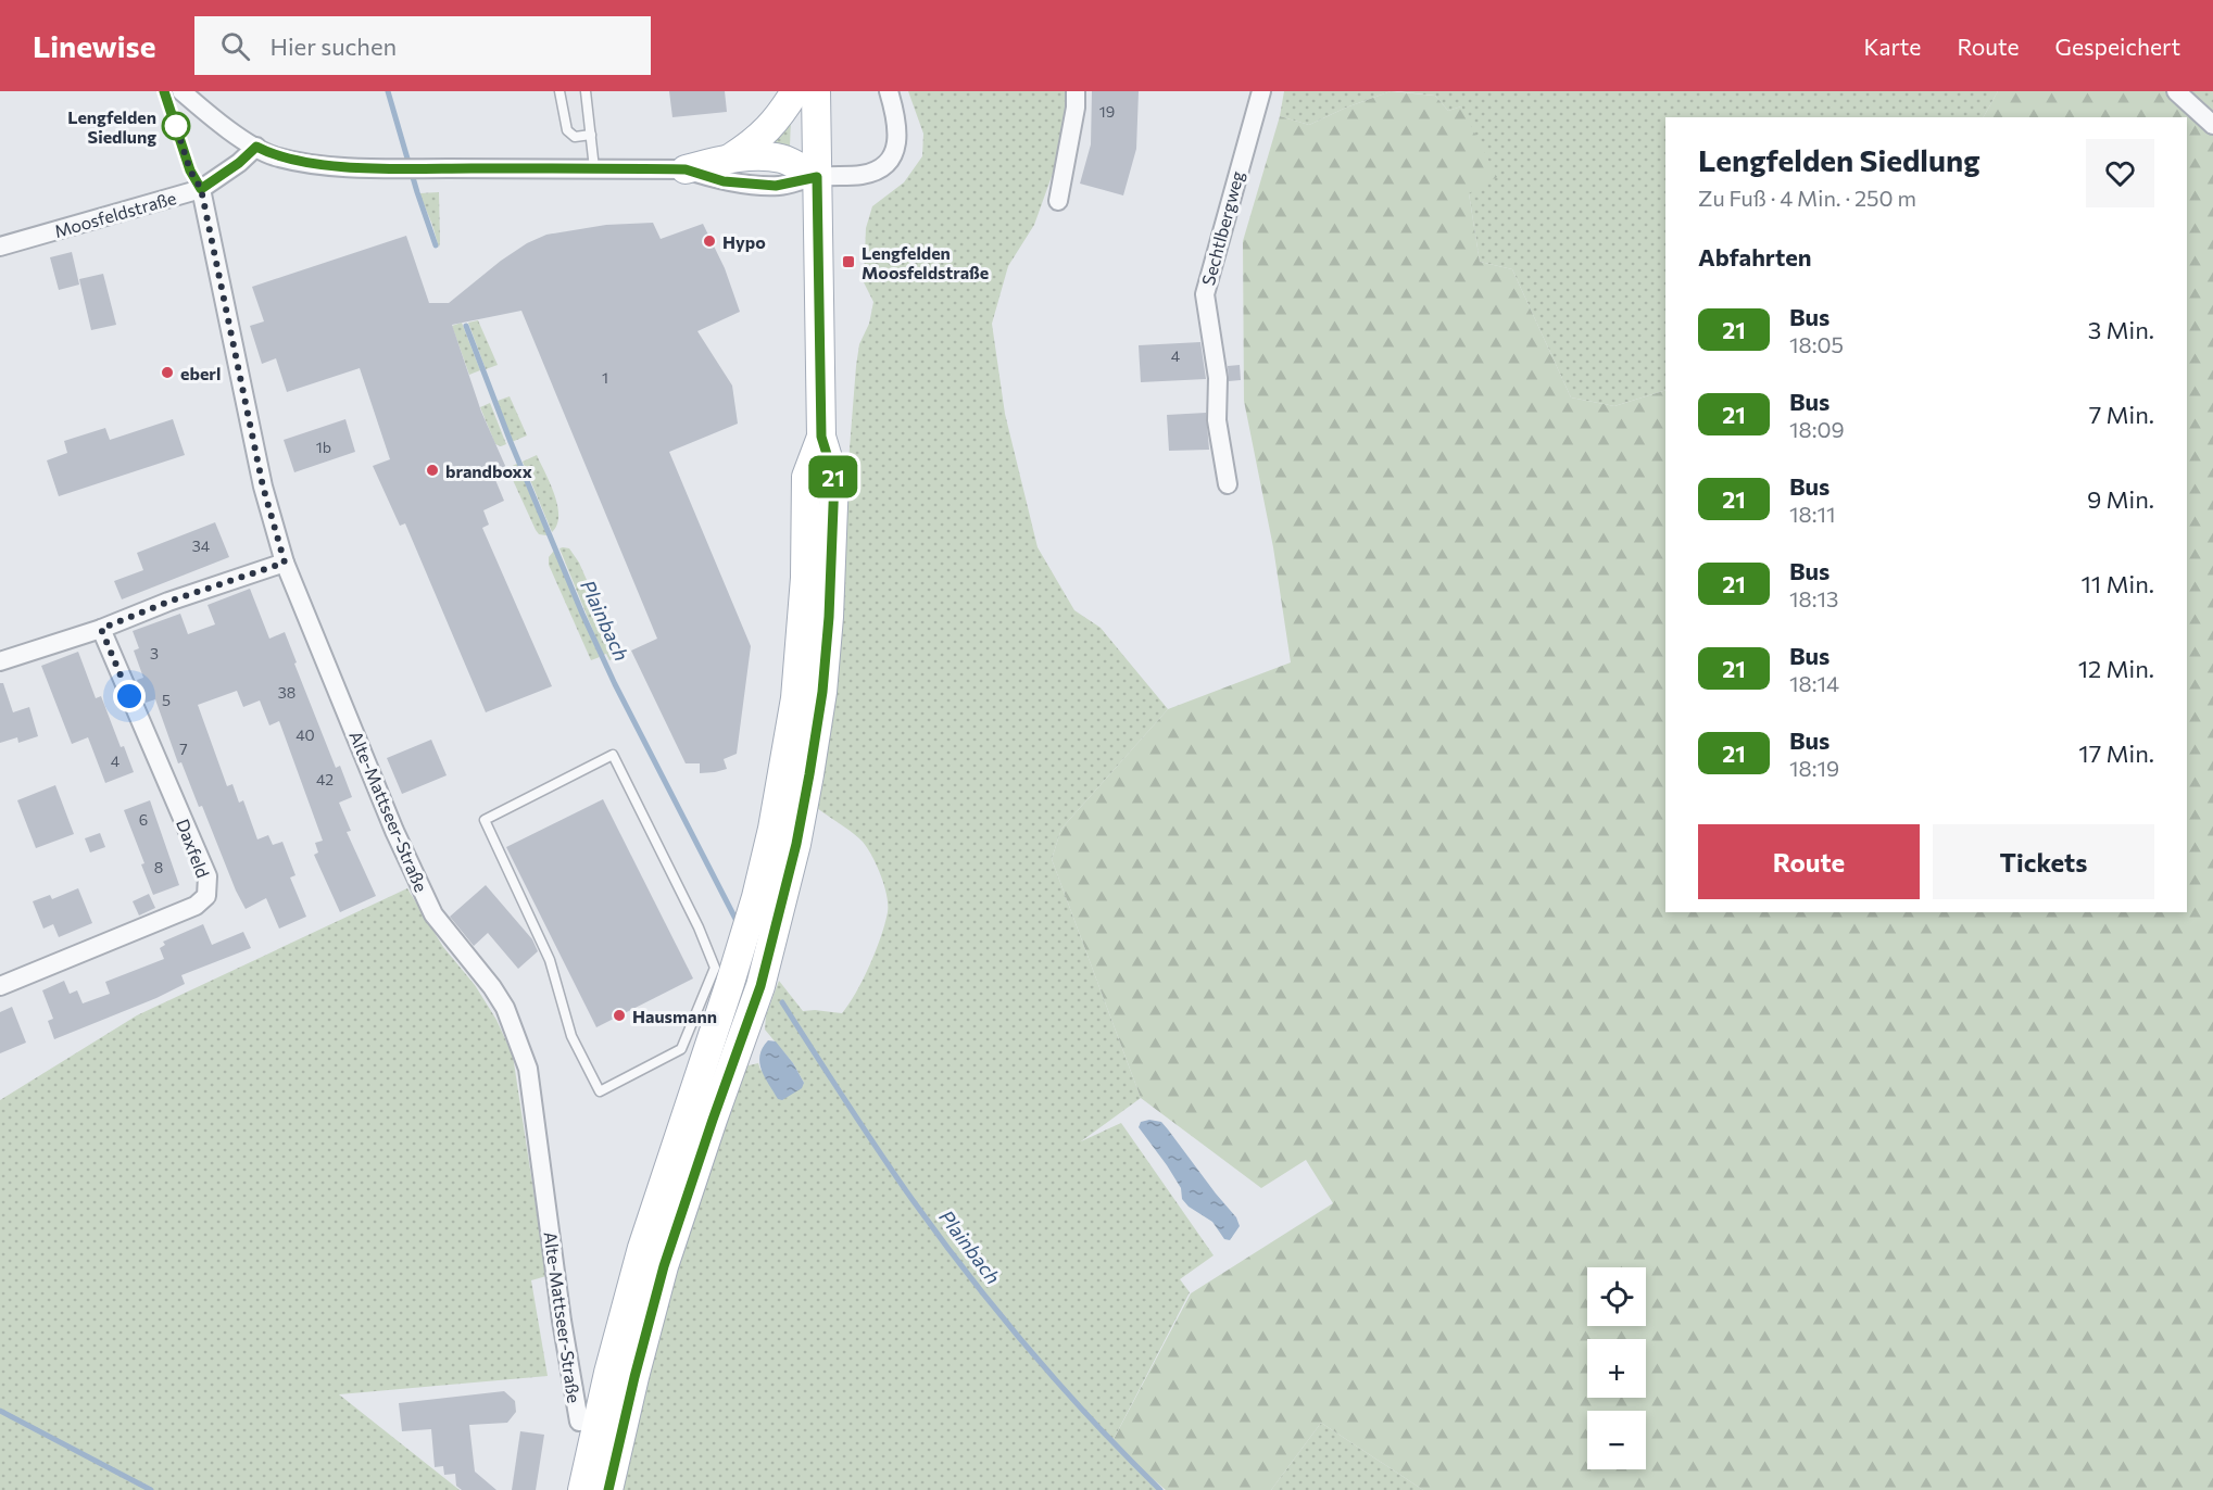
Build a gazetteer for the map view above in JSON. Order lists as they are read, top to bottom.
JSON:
{
  "streets": {
    "street": [
      "Moosfeldstraße",
      "Sechtlbergweg",
      "Alte-Mattseer-Straße",
      "Daxfeld"
    ]
  },
  "crossings": [
    ["Moosfeldstraße", "Alte-Mattseer-Straße"]
  ],
  "water": ["Plainbach"],
  "places": {
    "other": [
      "Lengfelden Siedlung",
      "Hypo",
      "eberl",
      "brandboxx",
      "Hausmann"
    ],
    "transit": ["Lengfelden Moosfeldstraße"]
  },
  "lines": ["bus line 21"],
  "house_numbers": [
    "19",
    "4",
    "1",
    "1b",
    "34",
    "3",
    "38",
    "5",
    "40",
    "7",
    "4",
    "42",
    "6",
    "8"
  ],
  "page": {
    "header": "Linewise",
    "search": "Hier suchen",
    "nav": ["Karte", "Route", "Gespeichert"],
    "on_map": "21",
    "heading": [
      ["Lengfelden Siedlung", "Zu Fuß · 4 Min. · 250 m"],
      "Abfahrten"
    ],
    "list": [
      {
        "mark": "21",
        "name": "Bus",
        "note": "18:05",
        "value": "3 Min."
      },
      {
        "mark": "21",
        "name": "Bus",
        "note": "18:09",
        "value": "7 Min."
      },
      {
        "mark": "21",
        "name": "Bus",
        "note": "18:11",
        "value": "9 Min."
      },
      {
        "mark": "21",
        "name": "Bus",
        "note": "18:13",
        "value": "11 Min."
      },
      {
        "mark": "21",
        "name": "Bus",
        "note": "18:14",
        "value": "12 Min."
      },
      {
        "mark": "21",
        "name": "Bus",
        "note": "18:19",
        "value": "17 Min."
      }
    ],
    "buttons": ["Route", "Tickets"],
    "map_buttons": ["+", "−"]
  }
}
